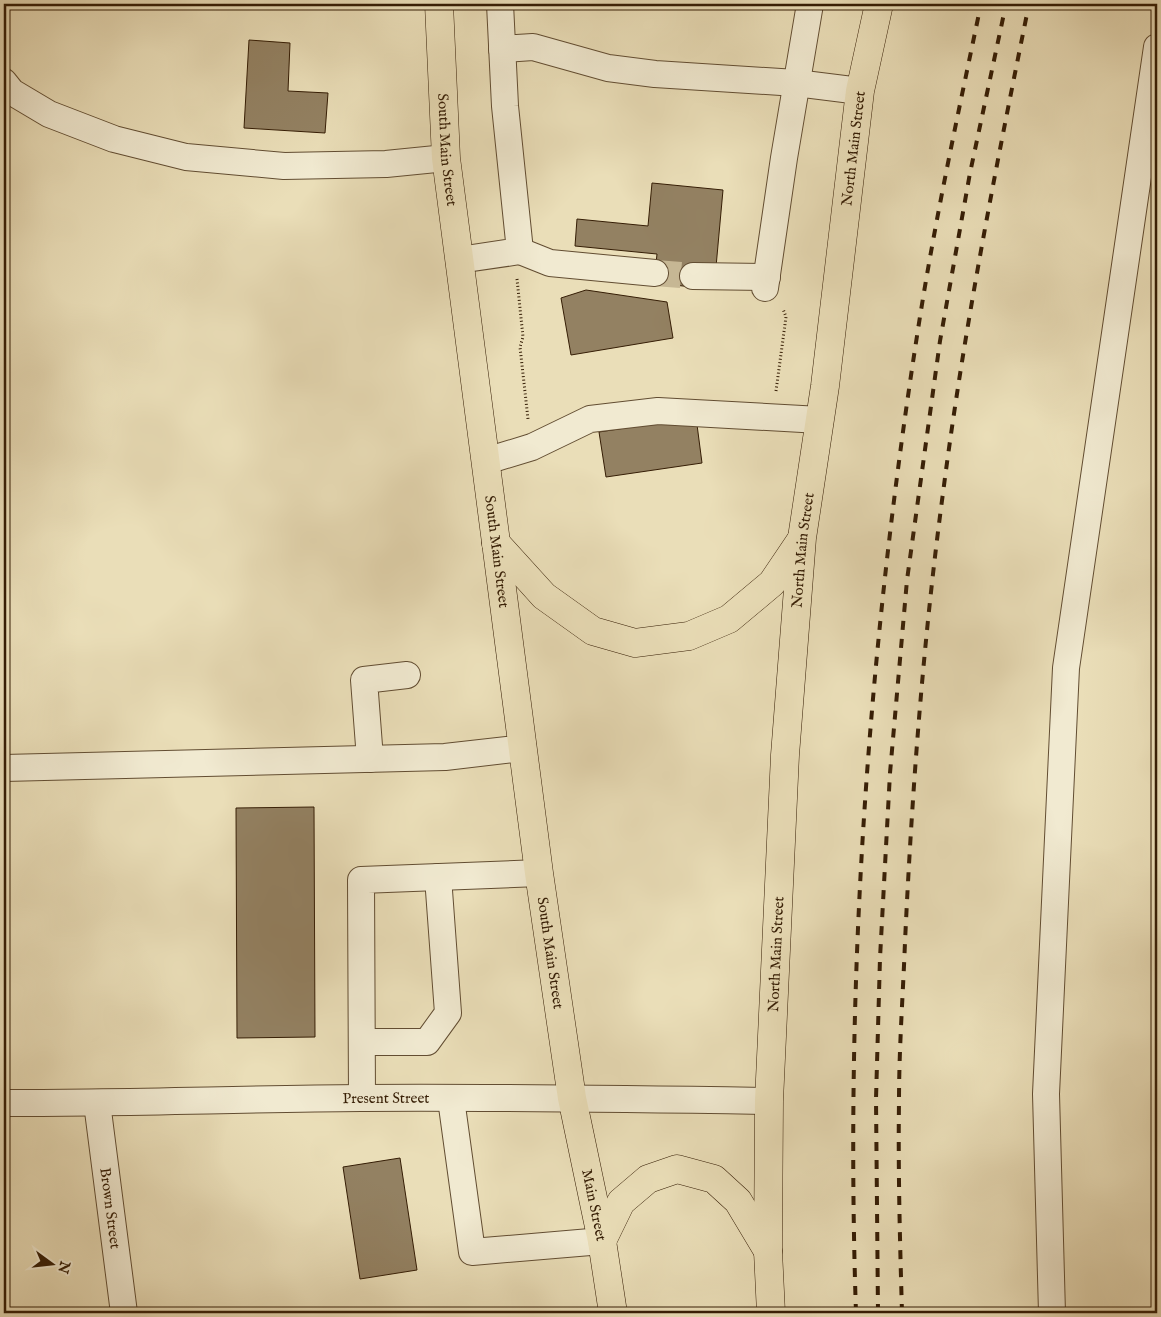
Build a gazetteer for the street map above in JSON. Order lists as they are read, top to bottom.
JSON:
{
  "streets": {
    "highway": ["North Main Street", "South Main Street", "Main Street"],
    "street": ["Present Street", "Brown Street"]
  },
  "crossings": [
    ["North Main Street", "Present Street"],
    ["South Main Street", "Present Street"],
    ["South Main Street", "Main Street"],
    ["Present Street", "Main Street"],
    ["Present Street", "Brown Street"]
  ],
  "north": "right"
}
